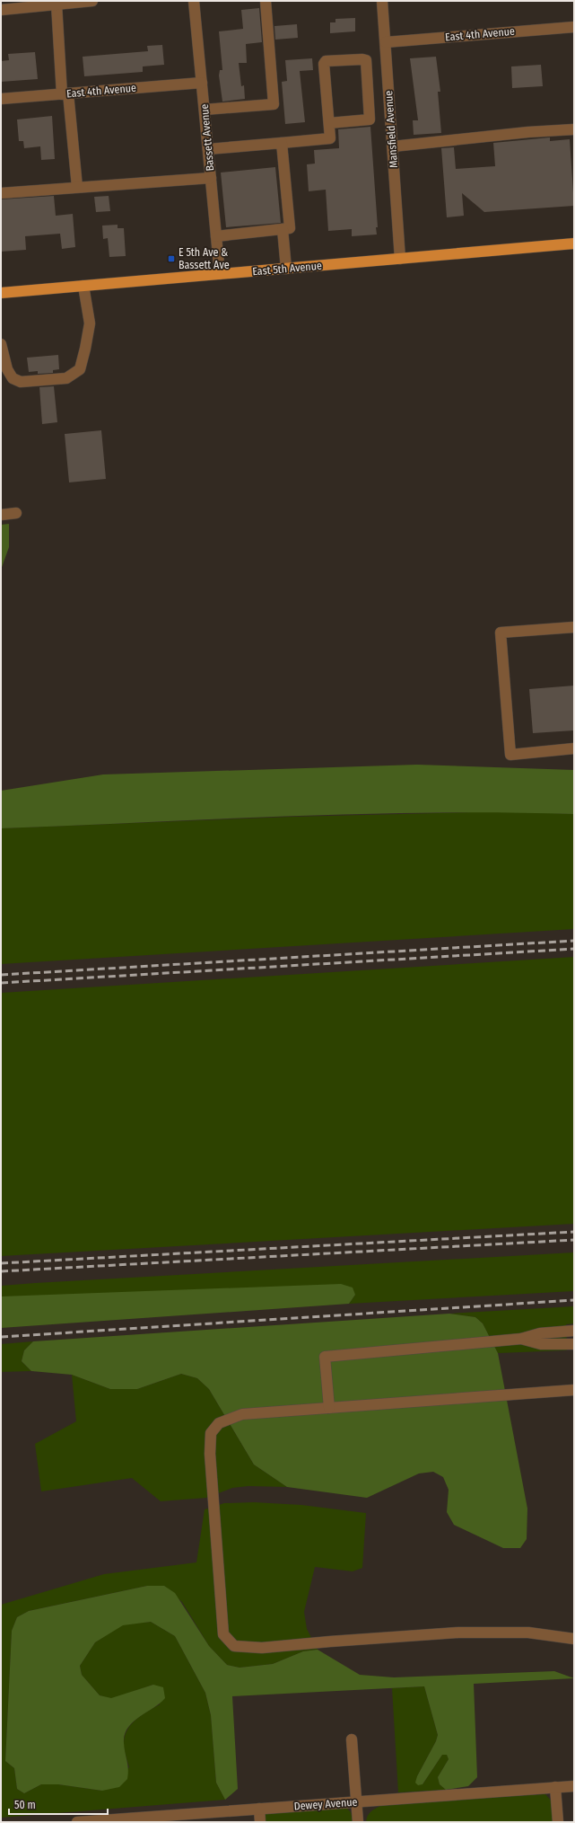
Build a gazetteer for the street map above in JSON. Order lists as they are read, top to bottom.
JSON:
{
  "streets": {
    "main road": ["East 5th Avenue"],
    "street": [
      "East 4th Avenue",
      "Mansfield Avenue",
      "Bassett Avenue",
      "Dewey Avenue"
    ]
  },
  "crossings": [
    ["East 4th Avenue", "Mansfield Avenue"],
    ["East 4th Avenue", "Bassett Avenue"],
    ["Mansfield Avenue", "East 5th Avenue"],
    ["Bassett Avenue", "East 5th Avenue"]
  ],
  "places": {
    "transit": ["E 5th Ave & Bassett Ave"]
  },
  "scale_bar": "50 m"
}
